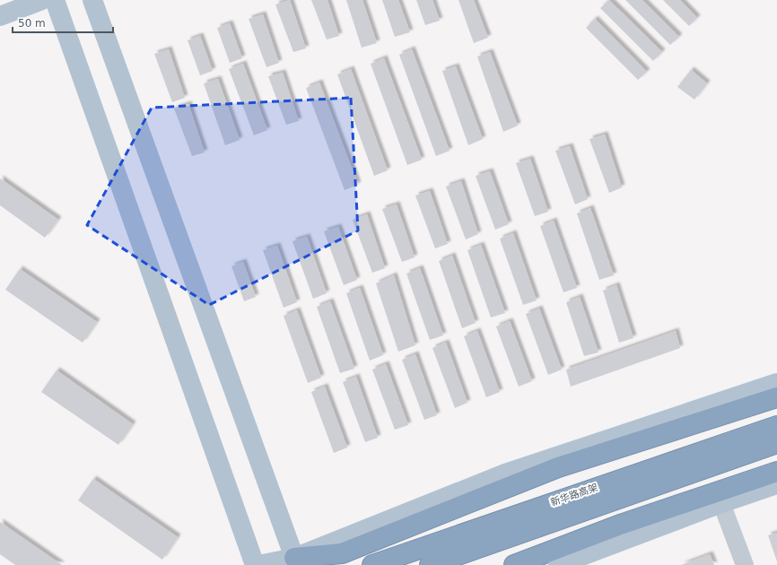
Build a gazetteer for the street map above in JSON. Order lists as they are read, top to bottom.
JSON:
{
  "streets": {
    "highway": ["新华路高架"]
  },
  "scale_bar": "50 m"
}
